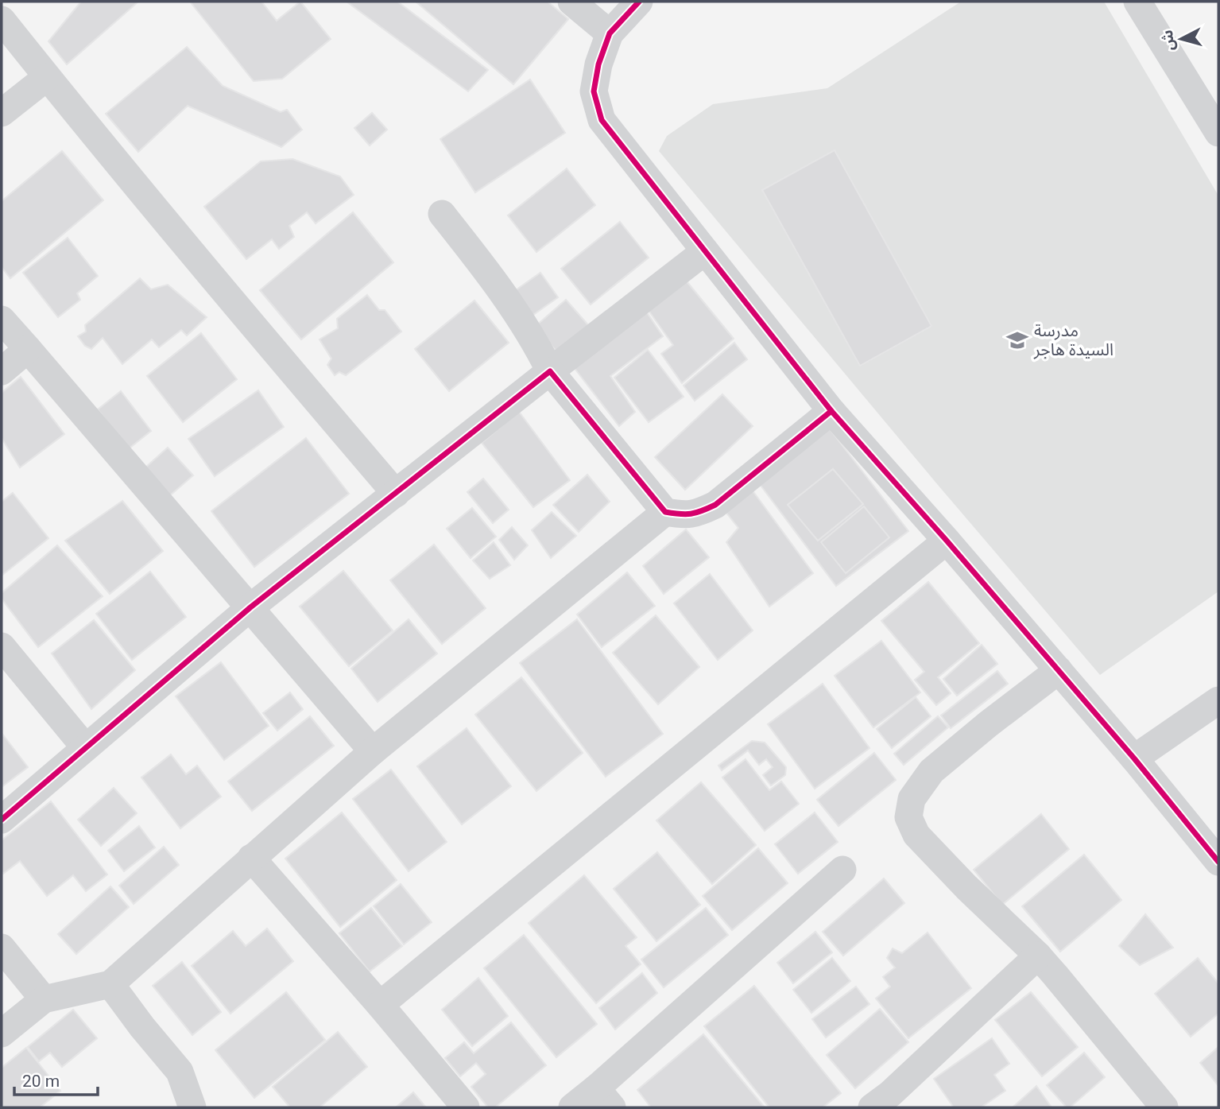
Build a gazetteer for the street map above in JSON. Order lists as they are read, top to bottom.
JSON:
{
  "places": {
    "school or university": ["مدرسة السيدة هاجر"]
  },
  "scale_bar": "20 m",
  "north": "left"
}
